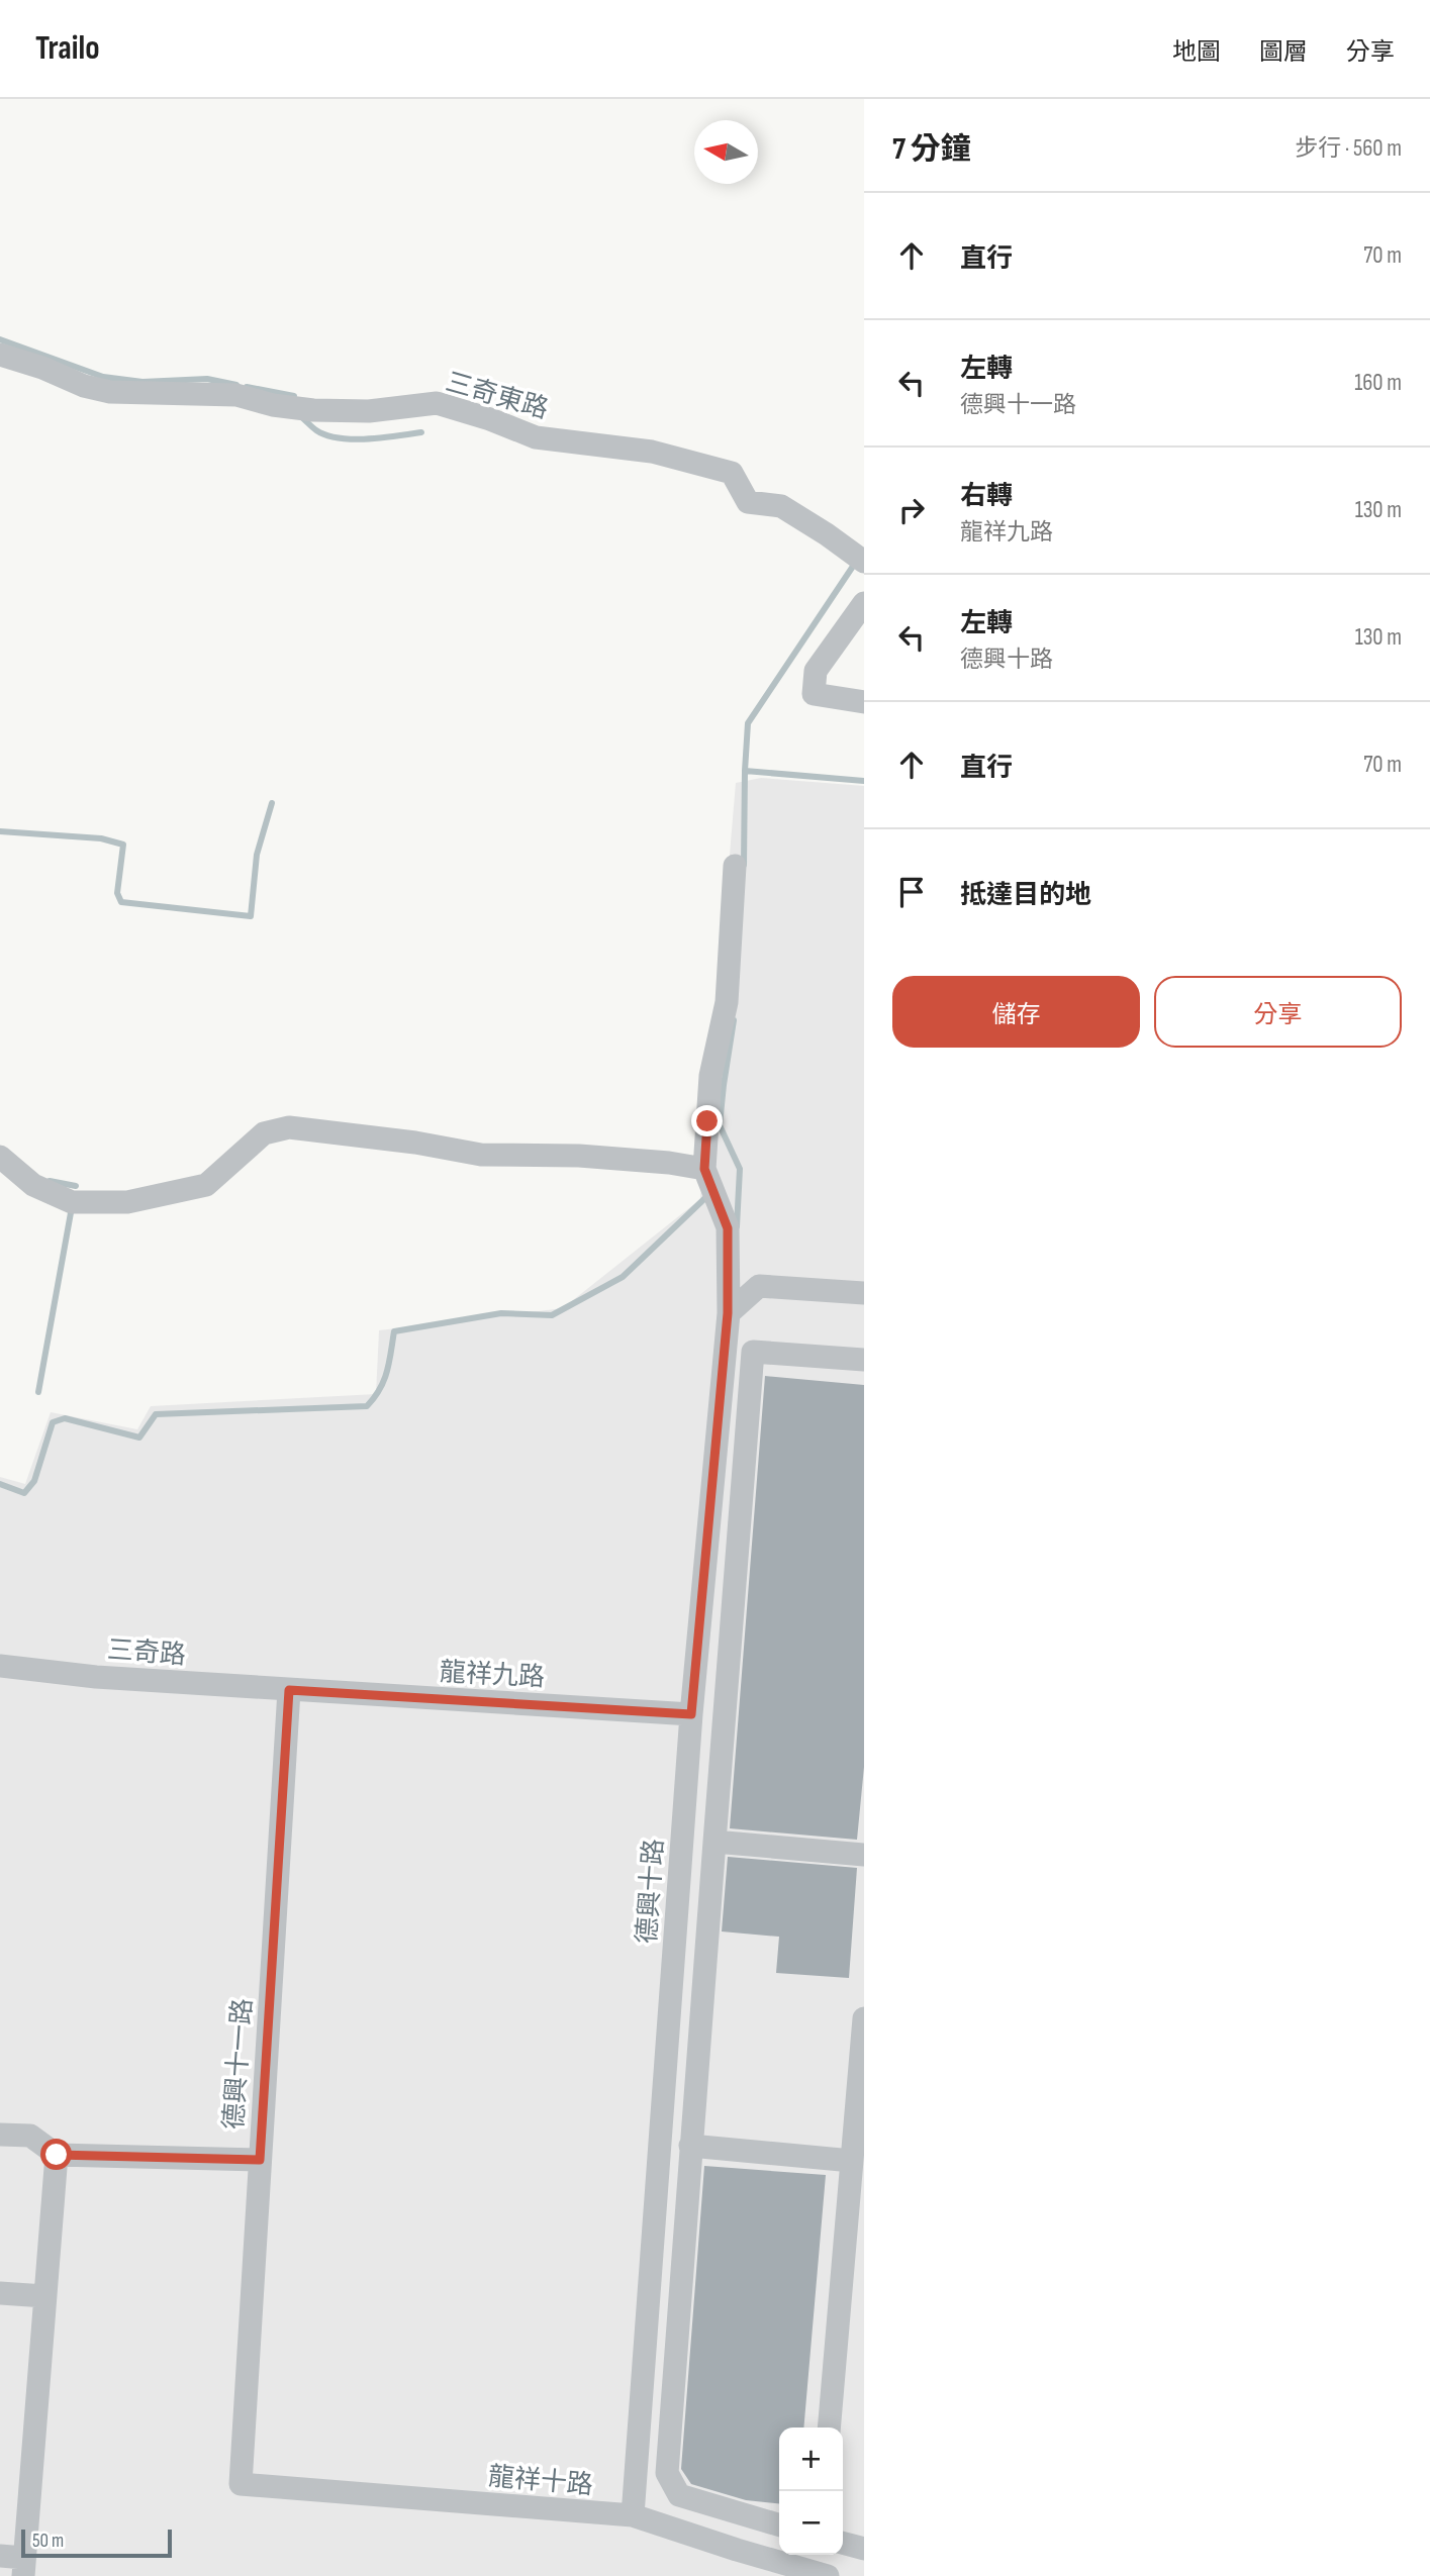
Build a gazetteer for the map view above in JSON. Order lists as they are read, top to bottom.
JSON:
{
  "streets": {
    "street": [
      "三奇東路",
      "三奇路",
      "龍祥九路",
      "德興十路",
      "德興十一路",
      "龍祥十路"
    ]
  },
  "crossings": [
    ["三奇路", "龍祥九路"],
    ["三奇路", "德興十一路"],
    ["龍祥九路", "德興十路"],
    ["龍祥九路", "德興十一路"],
    ["德興十路", "龍祥十路"],
    ["德興十一路", "龍祥十路"]
  ],
  "scale_bar": "50 m",
  "north": "left",
  "page": {
    "header": "Trailo",
    "nav": ["地圖", "圖層", "分享"],
    "heading": ["7 分鐘", "步行 · 560 m"],
    "list": [
      ["直行", "70 m"],
      ["左轉", "德興十一路", "160 m"],
      ["右轉", "龍祥九路", "130 m"],
      ["左轉", "德興十路", "130 m"],
      ["直行", "70 m"],
      "抵達目的地"
    ],
    "buttons": ["儲存", "分享"],
    "map_buttons": ["+", "−"],
    "scale": "50 m"
  }
}
